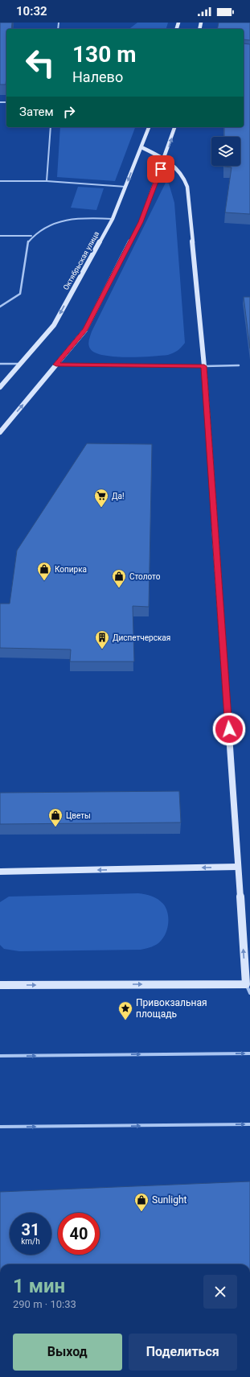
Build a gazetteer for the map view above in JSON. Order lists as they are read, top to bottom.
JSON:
{
  "streets": {
    "street": ["Октябрьская улица"]
  },
  "places": {
    "supermarket": ["Да!"],
    "shop": [
      "Копирка",
      "Столото",
      "Цветы",
      "Sunlight"
    ],
    "building": ["Диспетчерская"],
    "place": ["Привокзальная площадь"]
  },
  "page": {
    "status": "10:32",
    "turn": ["130 m", "Налево"],
    "then": "Затем",
    "speed": "31 km/h",
    "limit": "40",
    "heading": ["1 мин", "290 m · 10:33"],
    "buttons": ["Выход", "Поделиться"]
  }
}
